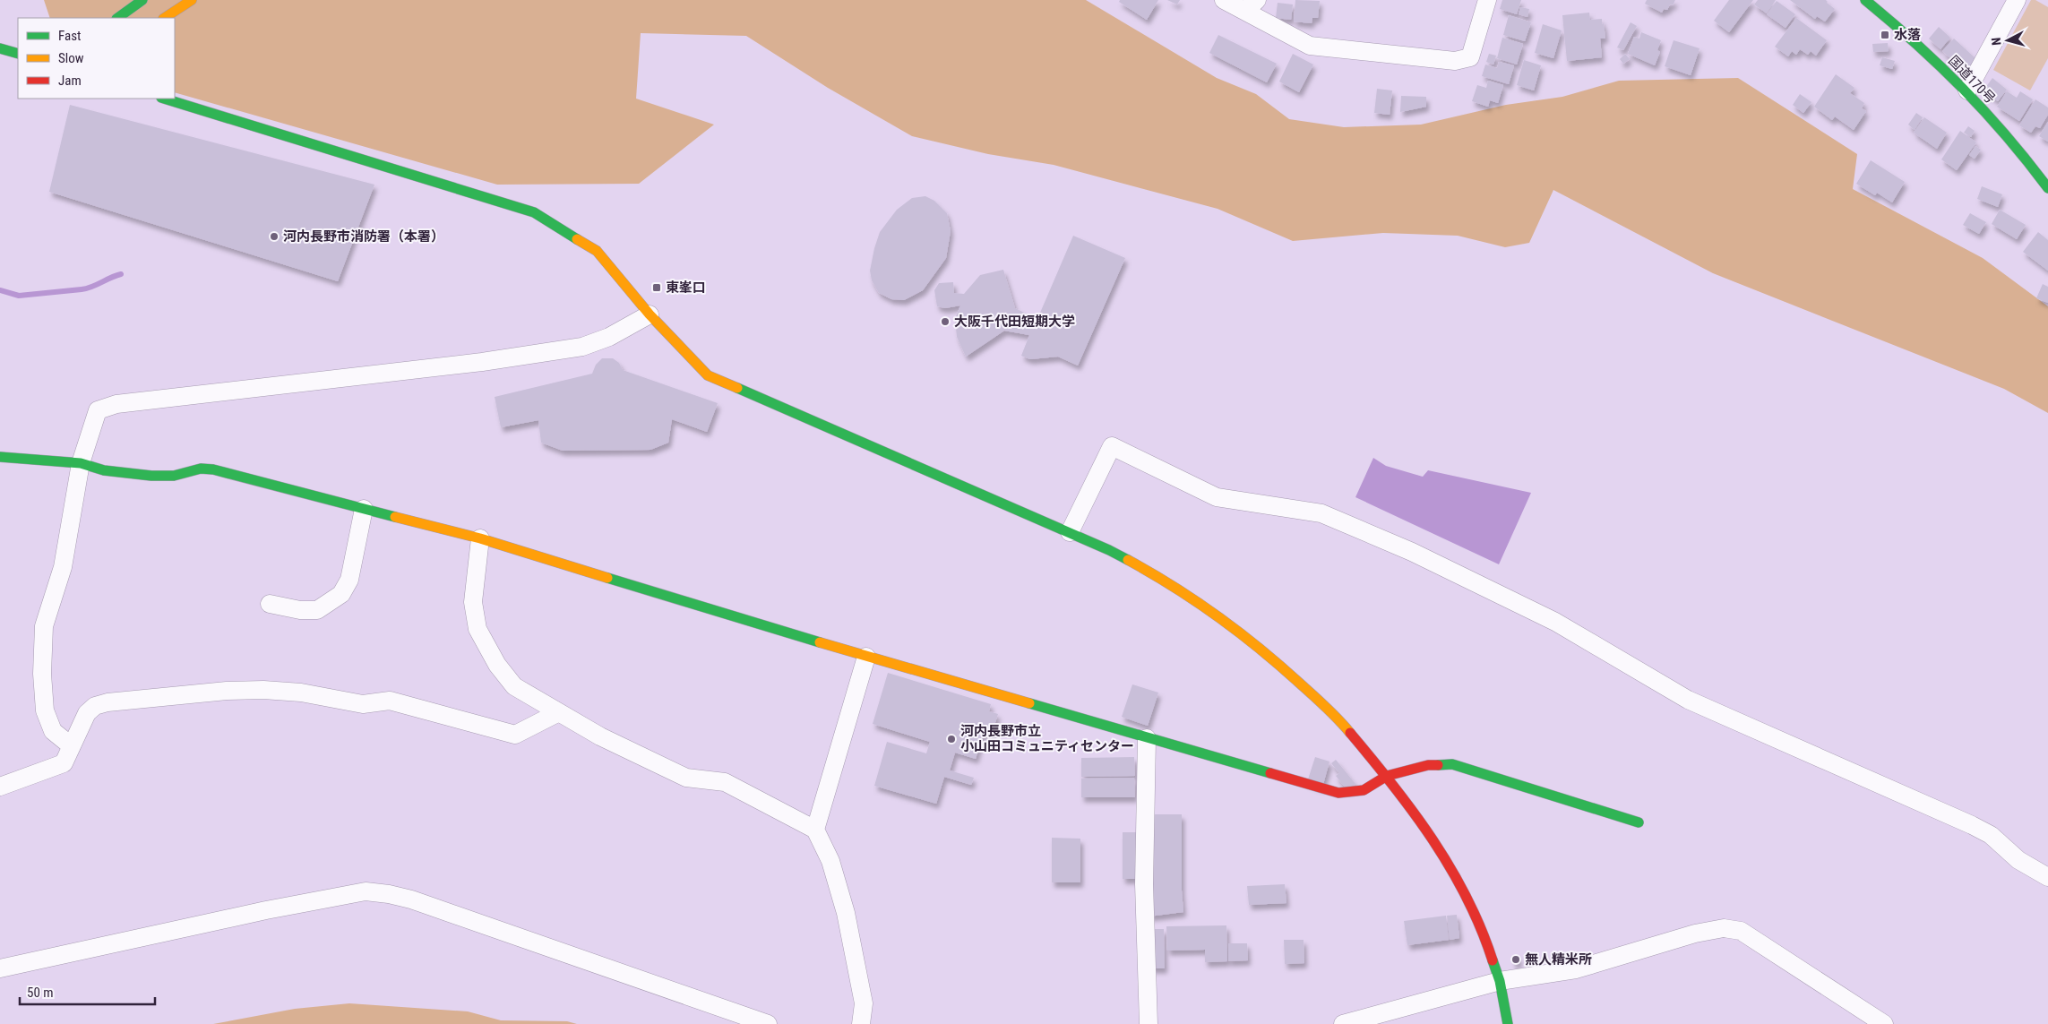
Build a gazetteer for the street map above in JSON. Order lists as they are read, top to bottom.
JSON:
{
  "streets": {
    "main road": ["国道170号"]
  },
  "places": {
    "transit": ["水落", "東峯口"],
    "other": [
      "河内長野市消防署（本署）",
      "大阪千代田短期大学",
      "河内長野市立 小山田コミュニティセンター",
      "無人精米所"
    ]
  },
  "legend": ["Fast", "Slow", "Jam"],
  "scale_bar": "50 m",
  "north": "left"
}
